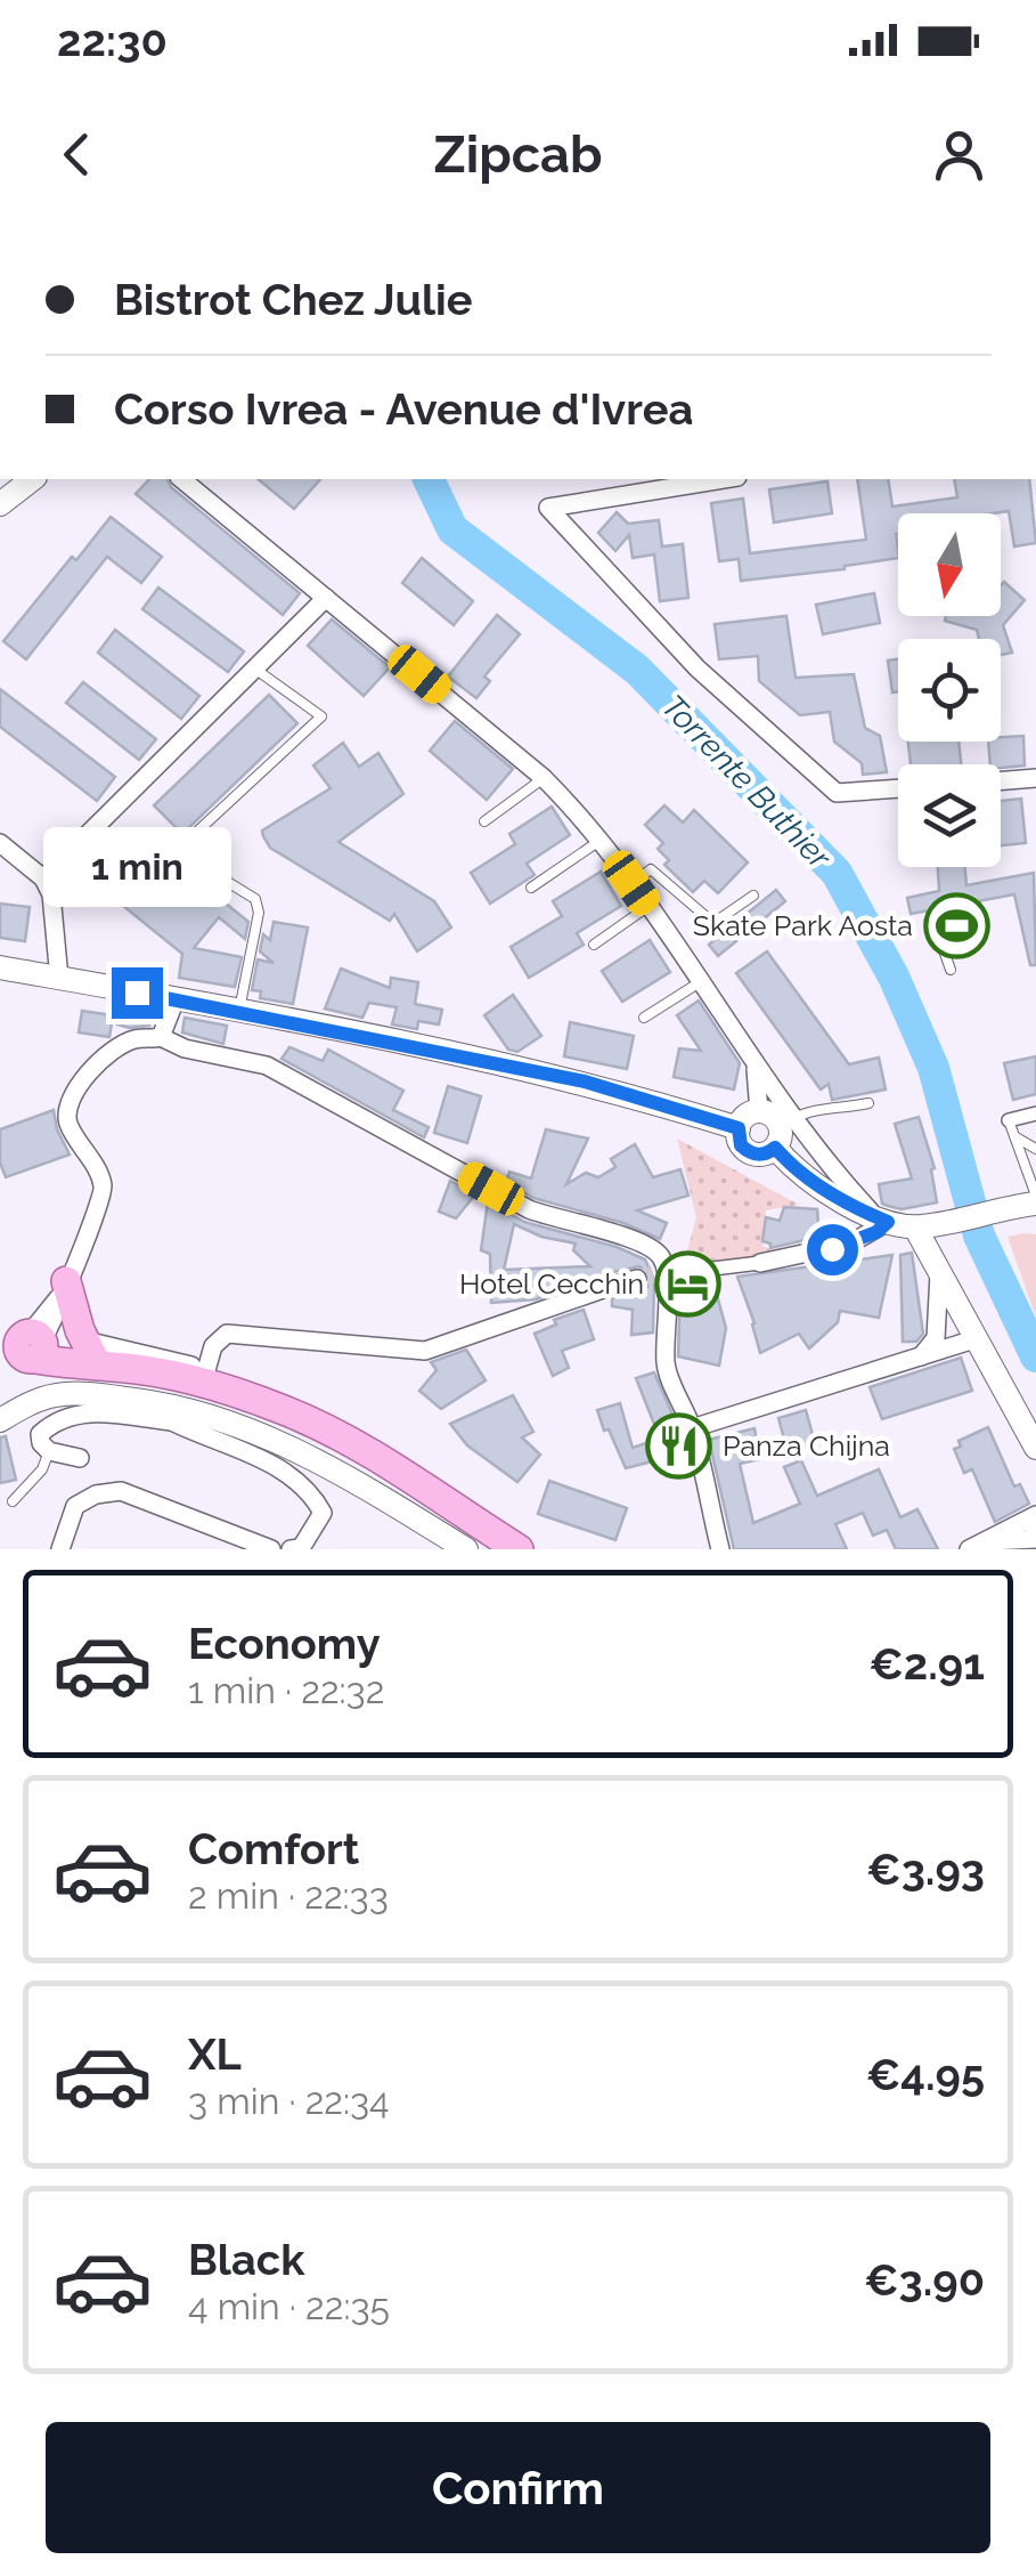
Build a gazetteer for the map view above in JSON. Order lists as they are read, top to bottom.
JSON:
{
  "water": ["Torrente Buthier"],
  "places": {
    "sports": ["Skate Park Aosta"],
    "hotel": ["Hotel Cecchin"],
    "restaurant": ["Panza Chijna"]
  },
  "north": "bottom",
  "page": {
    "status": "22:30",
    "header": "Zipcab",
    "banner": ["Bistrot Chez Julie", "Corso Ivrea - Avenue d'Ivrea"],
    "bubble": "1 min",
    "list": [
      {
        "name": "Economy",
        "note": "1 min · 22:32",
        "value": "€2.91"
      },
      {
        "name": "Comfort",
        "note": "2 min · 22:33",
        "value": "€3.93"
      },
      {
        "name": "XL",
        "note": "3 min · 22:34",
        "value": "€4.95"
      },
      {
        "name": "Black",
        "note": "4 min · 22:35",
        "value": "€3.90"
      }
    ],
    "buttons": "Confirm"
  }
}
